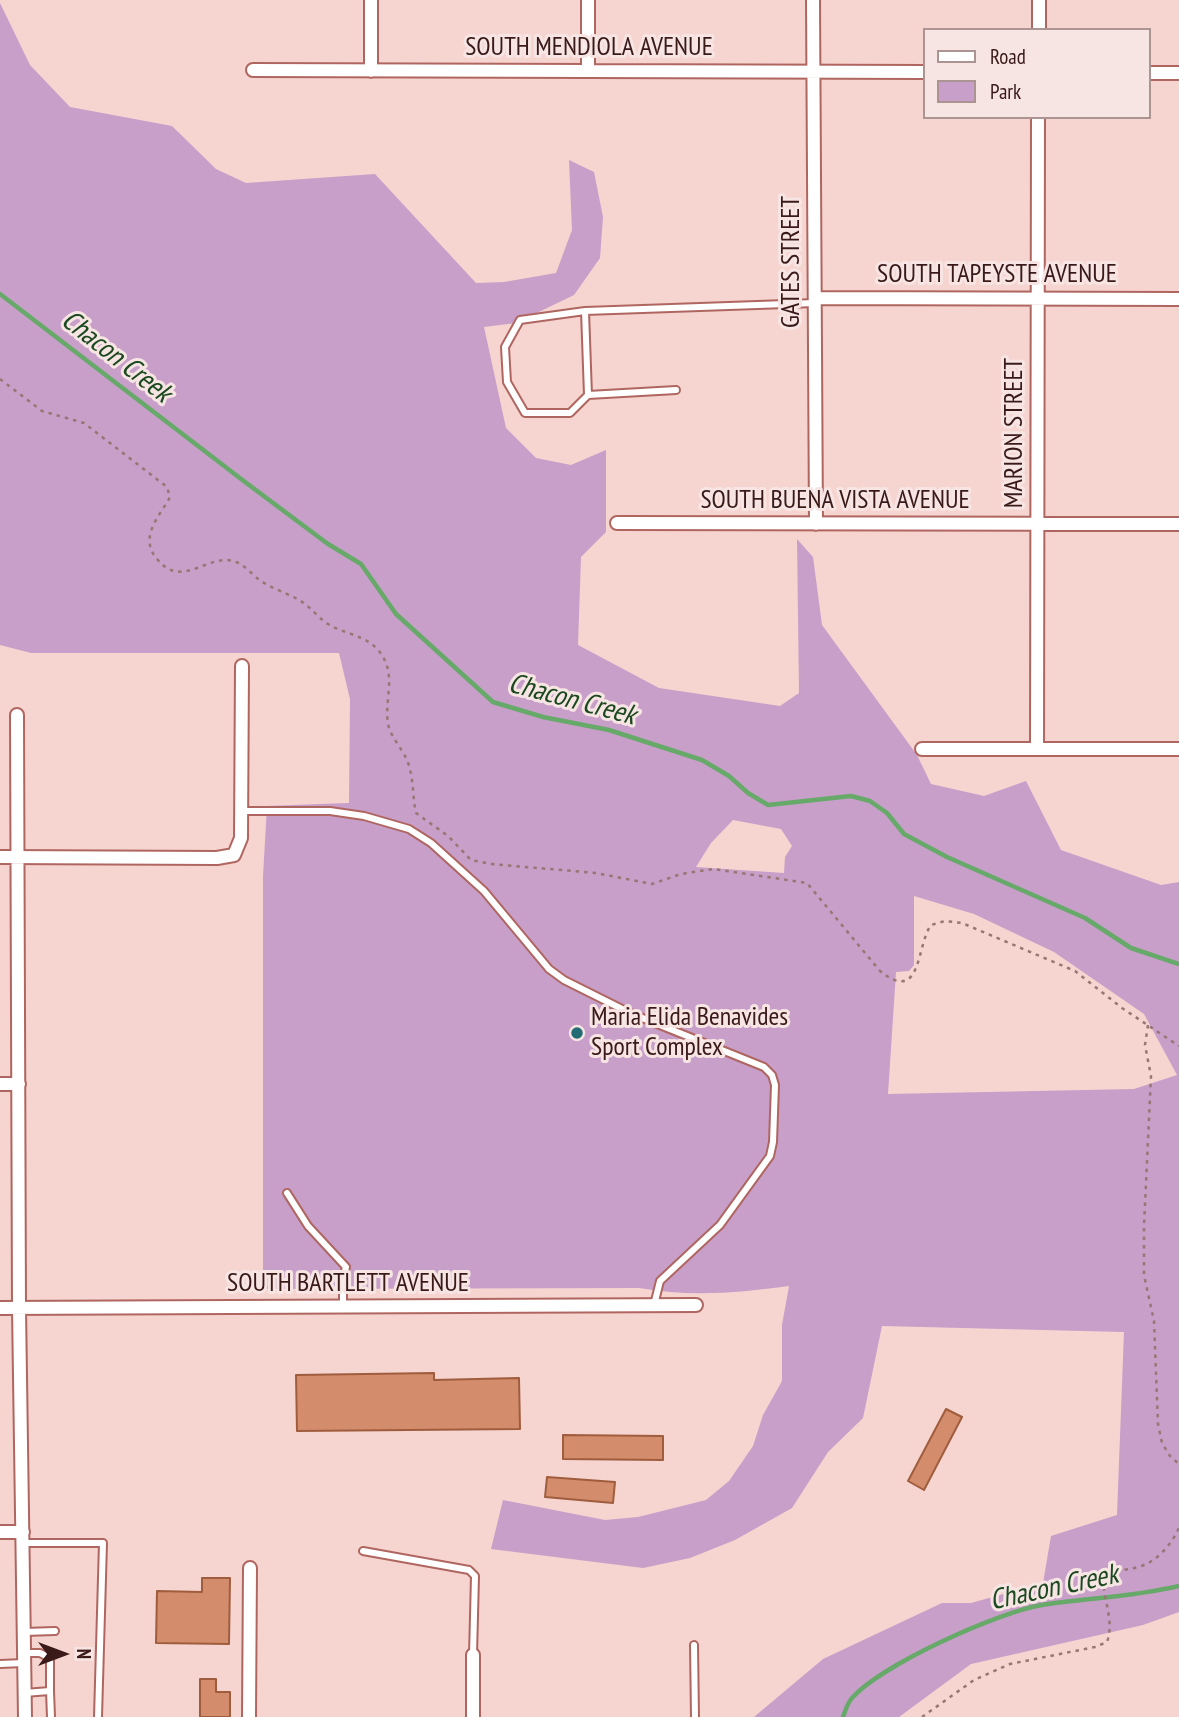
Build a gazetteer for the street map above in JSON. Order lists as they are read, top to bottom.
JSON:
{
  "streets": {
    "street": [
      "SOUTH MENDIOLA AVENUE",
      "GATES STREET",
      "SOUTH TAPEYSTE AVENUE",
      "MARION STREET",
      "SOUTH BUENA VISTA AVENUE",
      "SOUTH BARTLETT AVENUE"
    ]
  },
  "crossings": [
    ["SOUTH MENDIOLA AVENUE", "GATES STREET"],
    ["GATES STREET", "SOUTH TAPEYSTE AVENUE"],
    ["GATES STREET", "SOUTH BUENA VISTA AVENUE"],
    ["SOUTH TAPEYSTE AVENUE", "MARION STREET"],
    ["MARION STREET", "SOUTH BUENA VISTA AVENUE"]
  ],
  "water": ["Chacon Creek"],
  "places": ["Maria Elida Benavides Sport Complex"],
  "legend": ["Road", "Park"],
  "north": "right"
}
